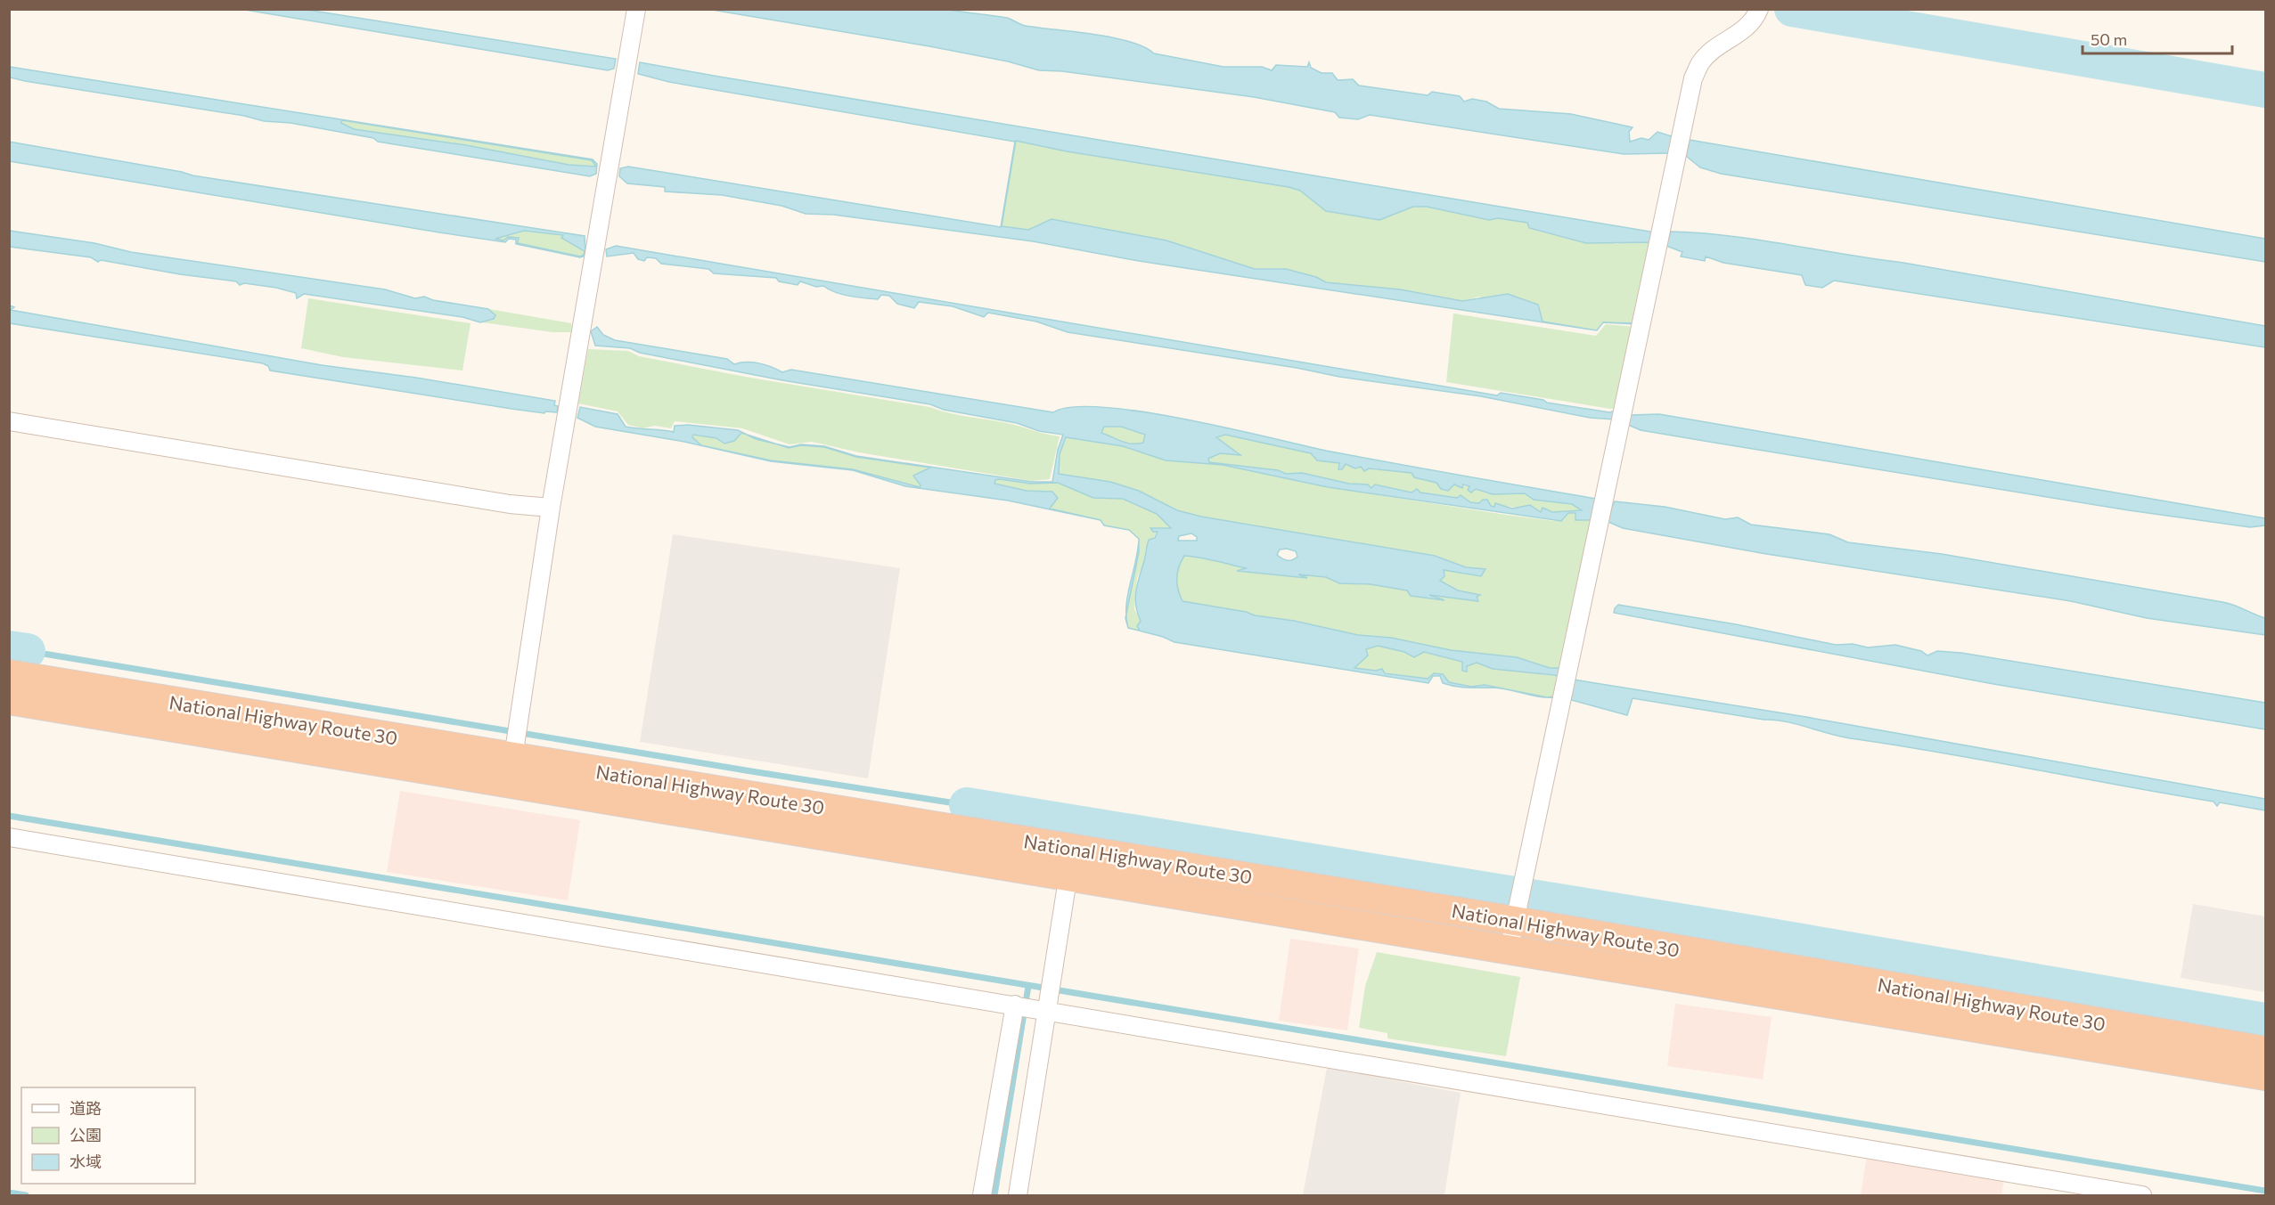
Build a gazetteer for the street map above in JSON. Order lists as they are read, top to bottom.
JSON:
{
  "streets": {
    "highway": ["National Highway Route 30"]
  },
  "legend": ["道路", "公園", "水域"],
  "scale_bar": "50 m"
}
